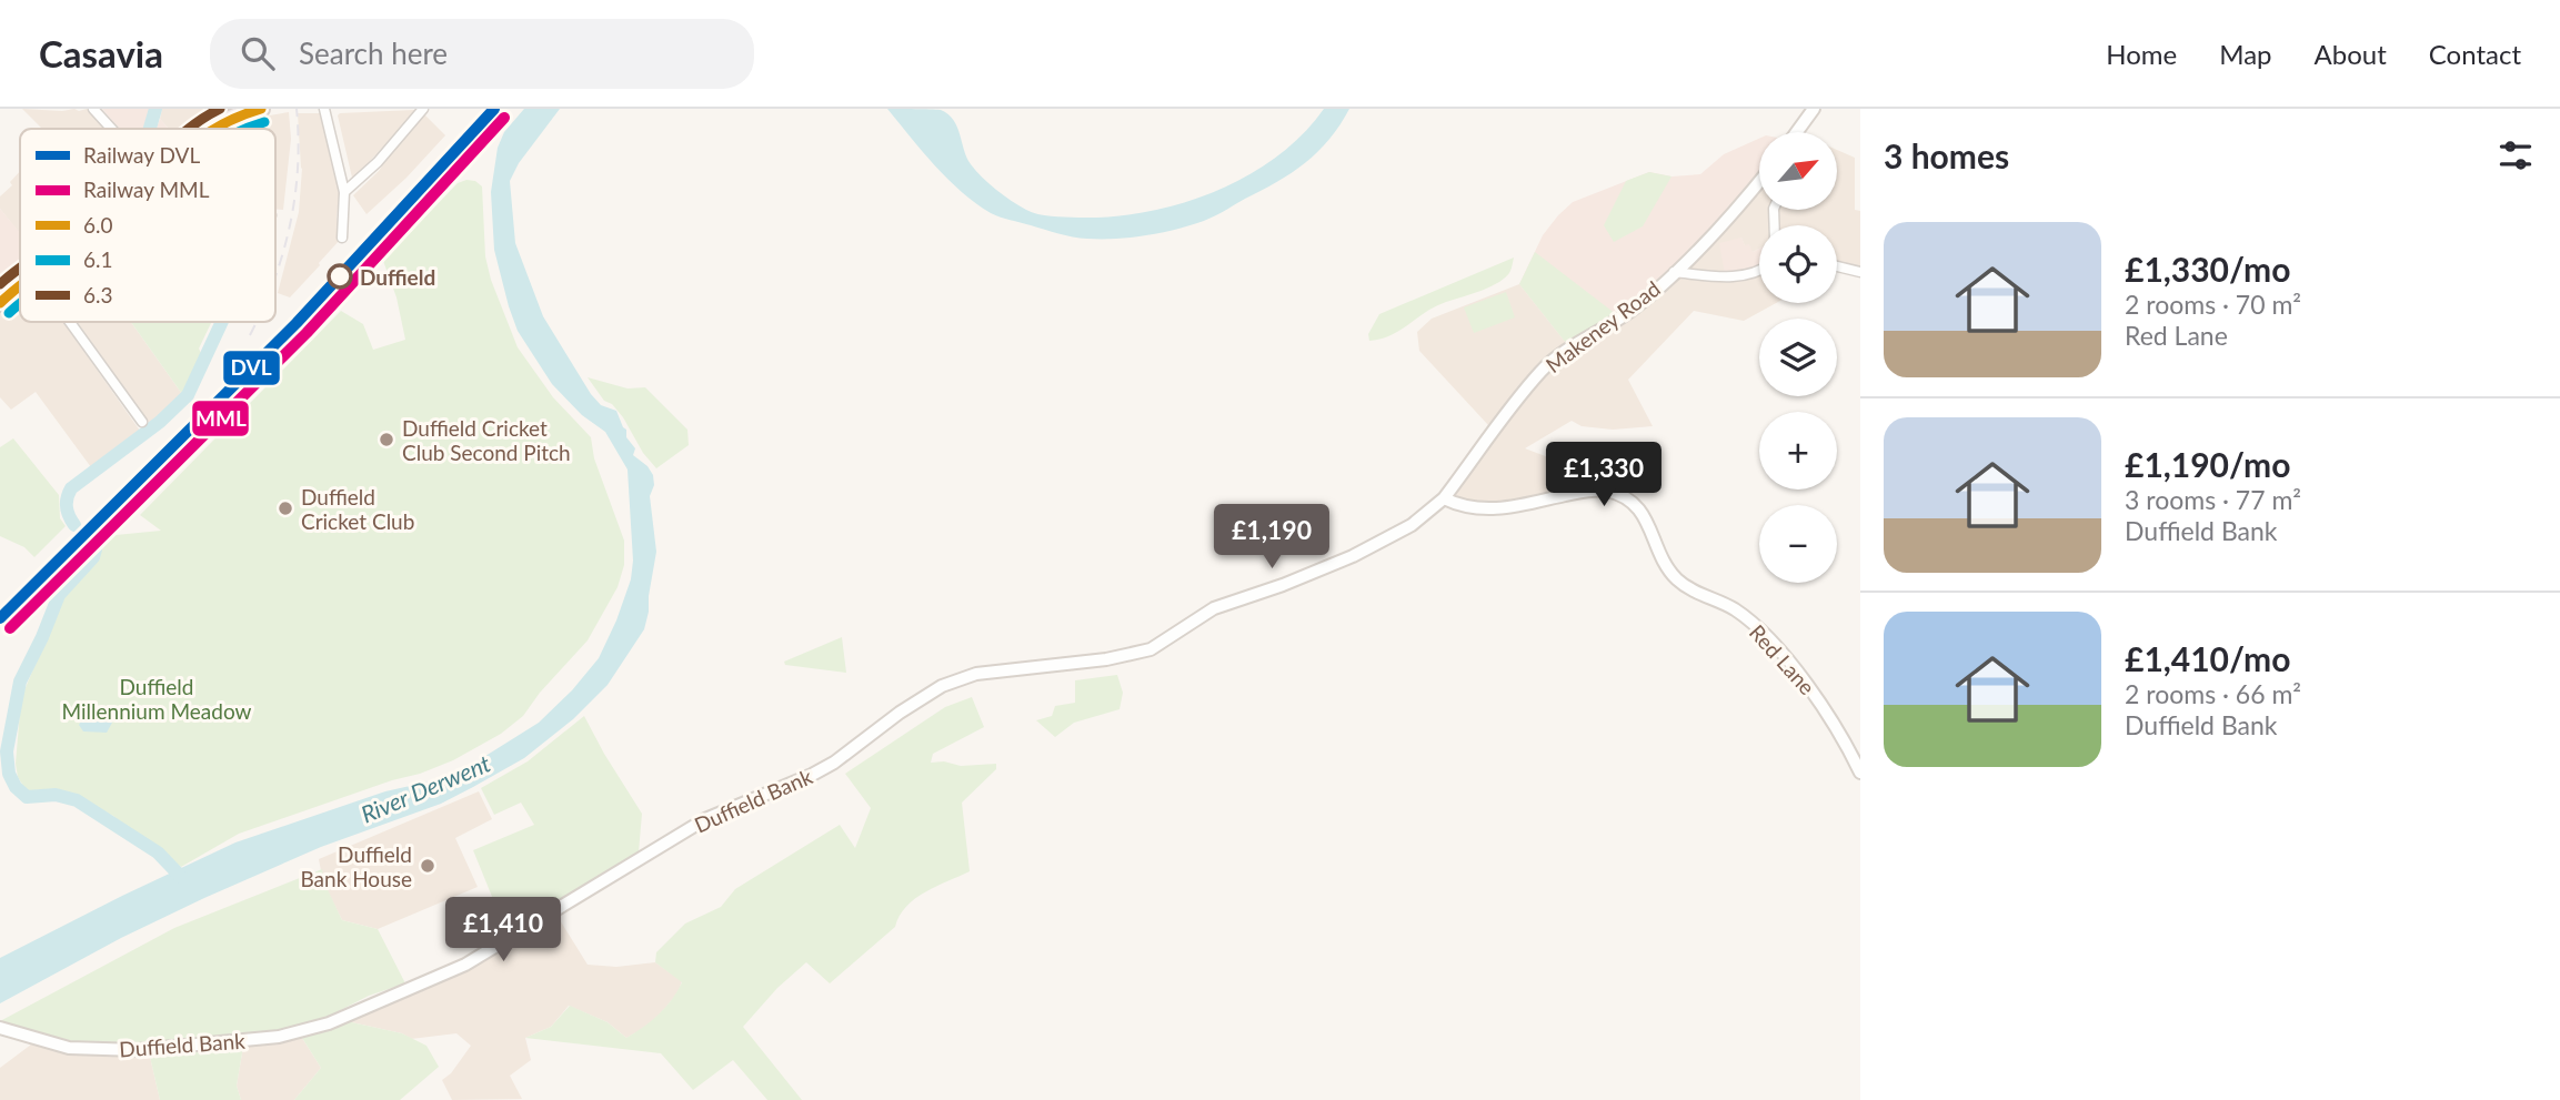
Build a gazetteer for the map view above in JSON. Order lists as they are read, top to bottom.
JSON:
{
  "streets": {
    "street": ["Makeney Road", "Red Lane", "Duffield Bank"]
  },
  "crossings": [
    ["Makeney Road", "Red Lane"],
    ["Makeney Road", "Duffield Bank"],
    ["Red Lane", "Duffield Bank"]
  ],
  "water": ["River Derwent"],
  "parks": ["Duffield Millennium Meadow"],
  "places": [
    "Duffield",
    "Duffield Cricket Club Second Pitch",
    "Duffield Cricket Club",
    "Duffield Bank House"
  ],
  "lines": [
    "rail line DVL",
    "transit line 6.0",
    "transit line 6.3",
    "rail line MML",
    "transit line 6.1"
  ],
  "legend": [
    "Railway DVL",
    "Railway MML",
    "6.0",
    "6.1",
    "6.3"
  ],
  "north": "top right",
  "page": {
    "header": "Casavia",
    "search": "Search here",
    "nav": [
      "Home",
      "Map",
      "About",
      "Contact"
    ],
    "heading": "3 homes",
    "map_buttons": ["+", "−"],
    "list": [
      {
        "name": "£1,330/mo",
        "note": "2 rooms · 70 m² · Red Lane"
      },
      {
        "name": "£1,190/mo",
        "note": "3 rooms · 77 m² · Duffield Bank"
      },
      {
        "name": "£1,410/mo",
        "note": "2 rooms · 66 m² · Duffield Bank"
      }
    ],
    "price": ["£1,330", "£1,190", "£1,410"]
  }
}
